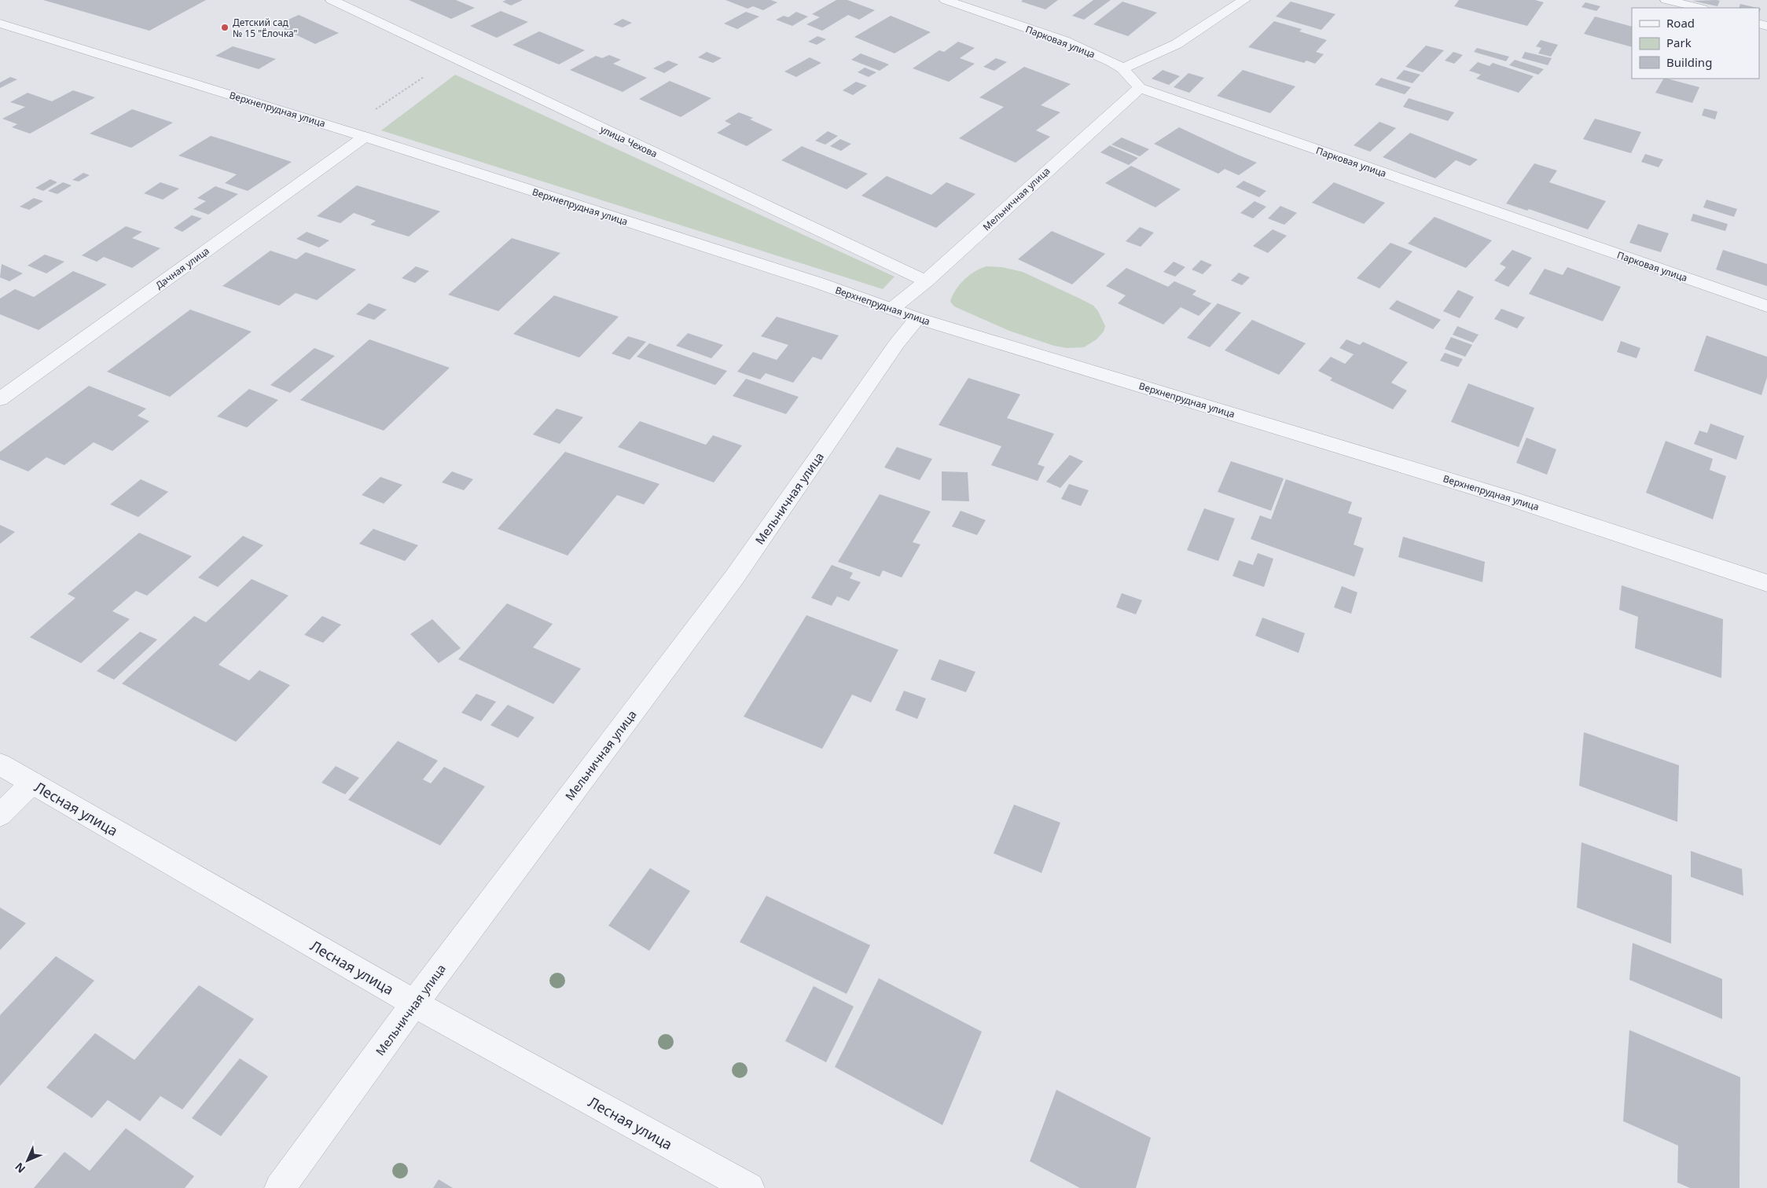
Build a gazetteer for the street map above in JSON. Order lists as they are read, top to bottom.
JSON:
{
  "streets": {
    "street": [
      "Парковая улица",
      "Верхнепрудная улица",
      "улица Чехова",
      "Мельничная улица",
      "Дачная улица",
      "Лесная улица"
    ]
  },
  "crossings": [
    ["Парковая улица", "Мельничная улица"],
    ["Верхнепрудная улица", "Мельничная улица"],
    ["Верхнепрудная улица", "Дачная улица"],
    ["улица Чехова", "Мельничная улица"],
    ["Мельничная улица", "Лесная улица"]
  ],
  "places": ["Детский сад № 15 \"Ёлочка\""],
  "legend": ["Road", "Park", "Building"],
  "north": "bottom left"
}
